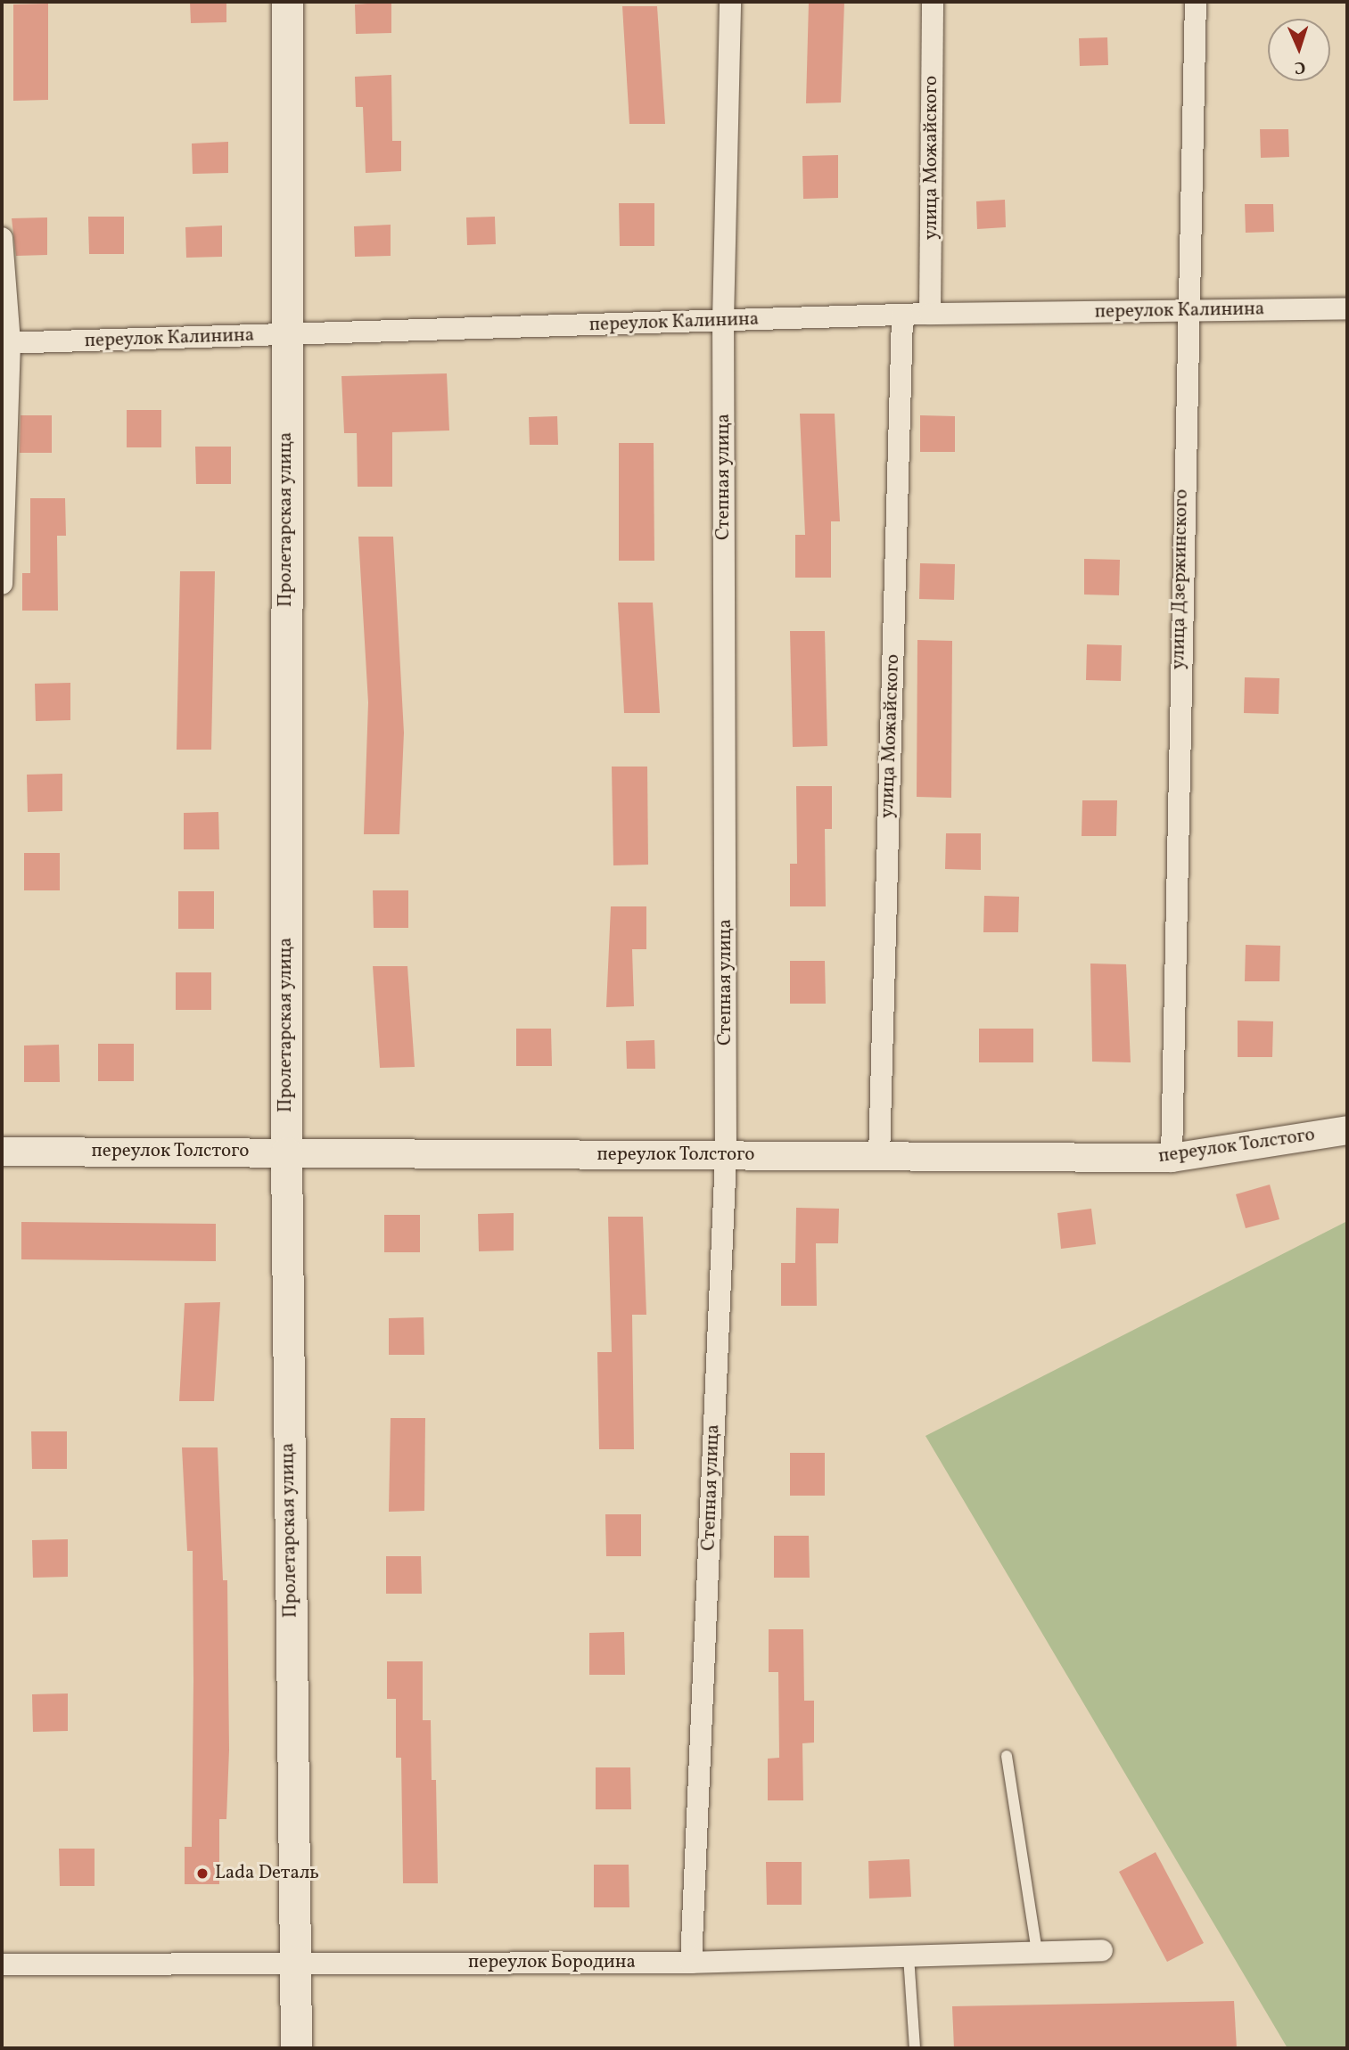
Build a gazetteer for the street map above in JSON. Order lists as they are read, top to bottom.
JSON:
{
  "streets": {
    "main road": ["Пролетарская улица"],
    "street": [
      "улица Можайского",
      "переулок Калинина",
      "Степная улица",
      "улица Дзержинского",
      "переулок Толстого",
      "переулок Бородина"
    ]
  },
  "crossings": [
    ["улица Можайского", "переулок Калинина"],
    ["улица Можайского", "переулок Толстого"],
    ["переулок Калинина", "Степная улица"],
    ["переулок Калинина", "Пролетарская улица"],
    ["переулок Калинина", "улица Дзержинского"],
    ["Степная улица", "переулок Толстого"],
    ["Степная улица", "переулок Бородина"],
    ["Пролетарская улица", "переулок Толстого"],
    ["Пролетарская улица", "переулок Бородина"],
    ["улица Дзержинского", "переулок Толстого"]
  ],
  "places": ["Lada Dеталь"],
  "north": "bottom"
}
